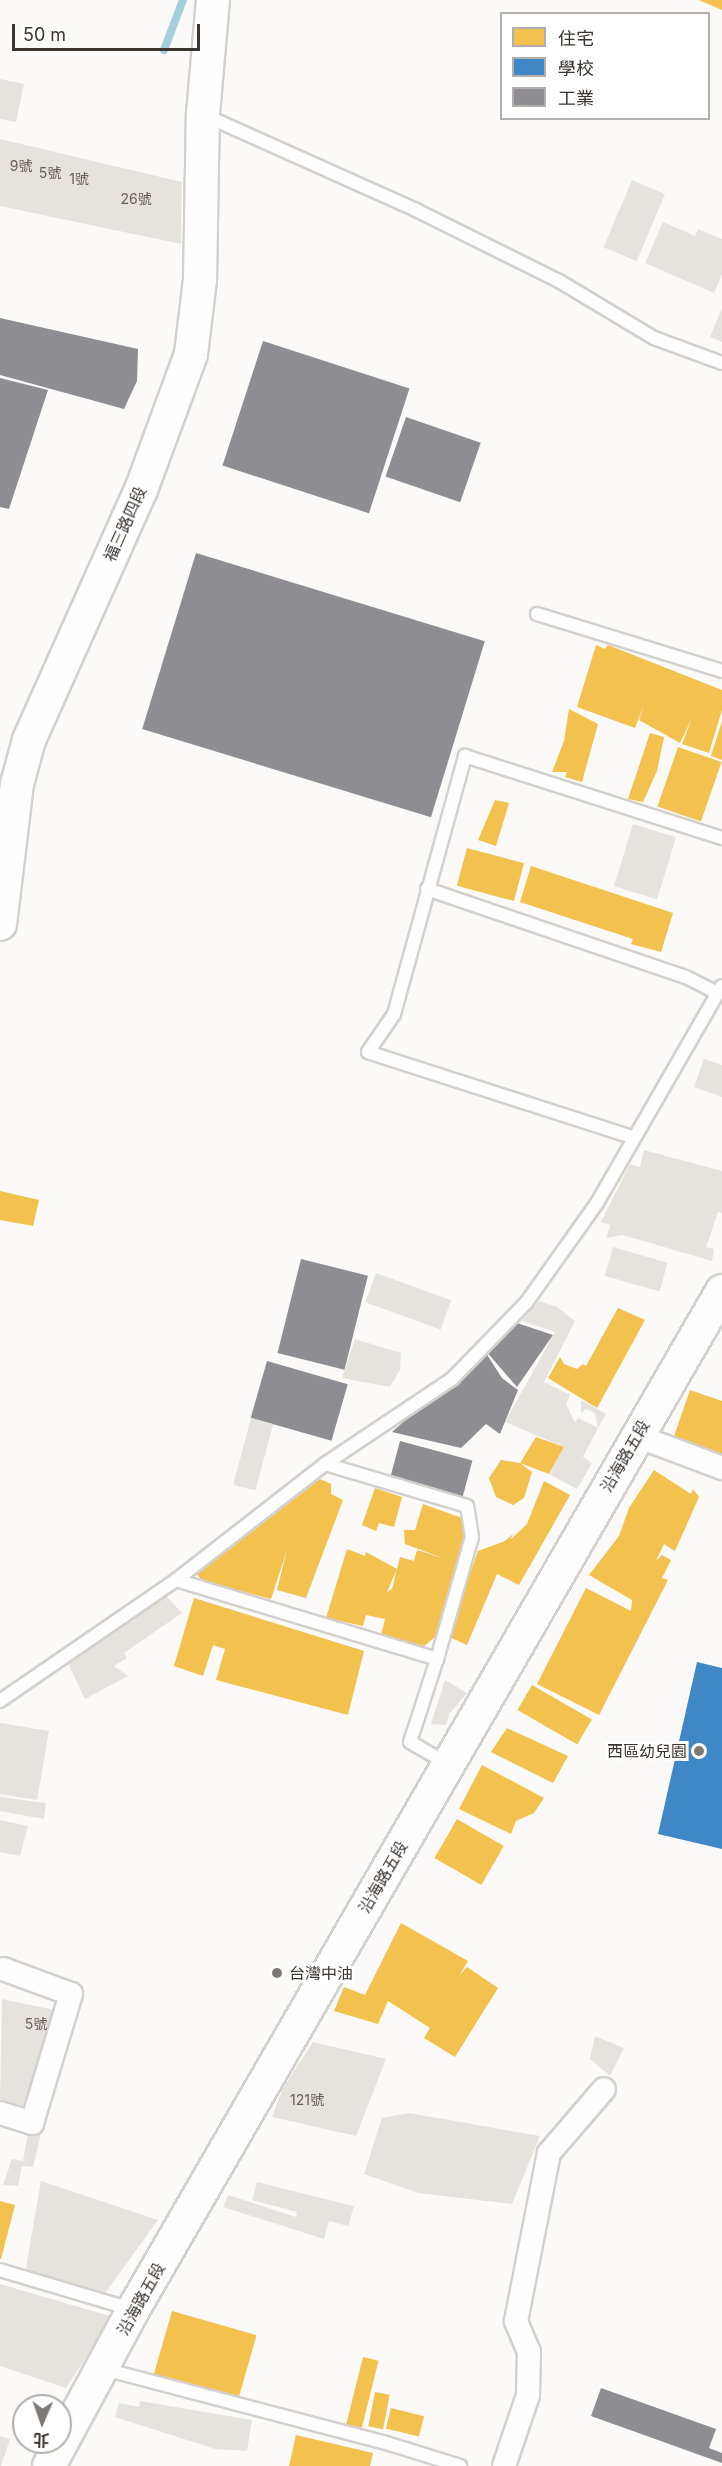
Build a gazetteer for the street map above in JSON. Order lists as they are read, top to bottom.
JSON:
{
  "streets": {
    "street": ["福三路四段", "沿海路五段"]
  },
  "places": ["西區幼兒園", "台灣中油"],
  "house_numbers": [
    "9號",
    "5號",
    "1號",
    "26號",
    "5號",
    "121號"
  ],
  "legend": ["住宅", "學校", "工業"],
  "scale_bar": "50 m",
  "north": "bottom"
}
